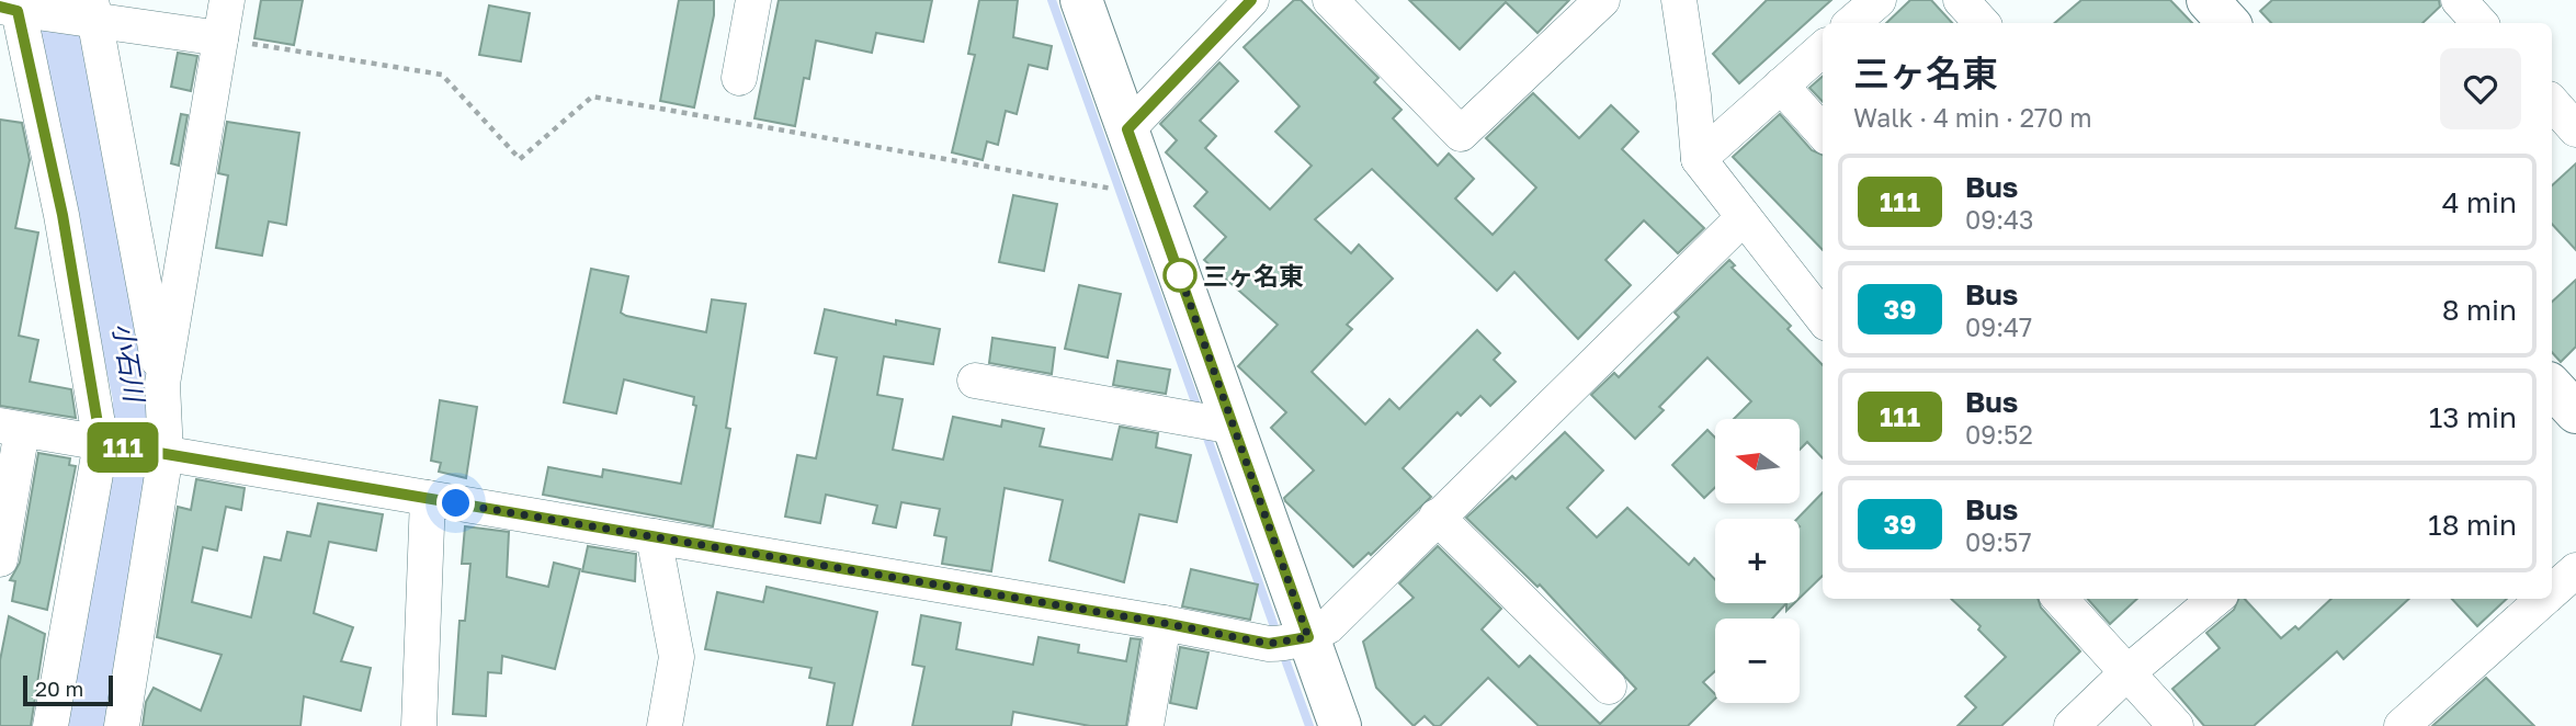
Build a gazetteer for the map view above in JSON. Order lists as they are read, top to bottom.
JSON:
{
  "water": ["小石川"],
  "places": ["三ヶ名東"],
  "lines": ["bus line 111"],
  "scale_bar": "20 m",
  "north": "left",
  "page": {
    "on_map": "111",
    "heading": ["三ヶ名東", "Walk · 4 min · 270 m"],
    "list": [
      {
        "mark": "111",
        "name": "Bus",
        "note": "09:43",
        "value": "4 min"
      },
      {
        "mark": "39",
        "name": "Bus",
        "note": "09:47",
        "value": "8 min"
      },
      {
        "mark": "111",
        "name": "Bus",
        "note": "09:52",
        "value": "13 min"
      },
      {
        "mark": "39",
        "name": "Bus",
        "note": "09:57",
        "value": "18 min"
      }
    ],
    "map_buttons": ["+", "−"],
    "scale": "20 m"
  }
}
